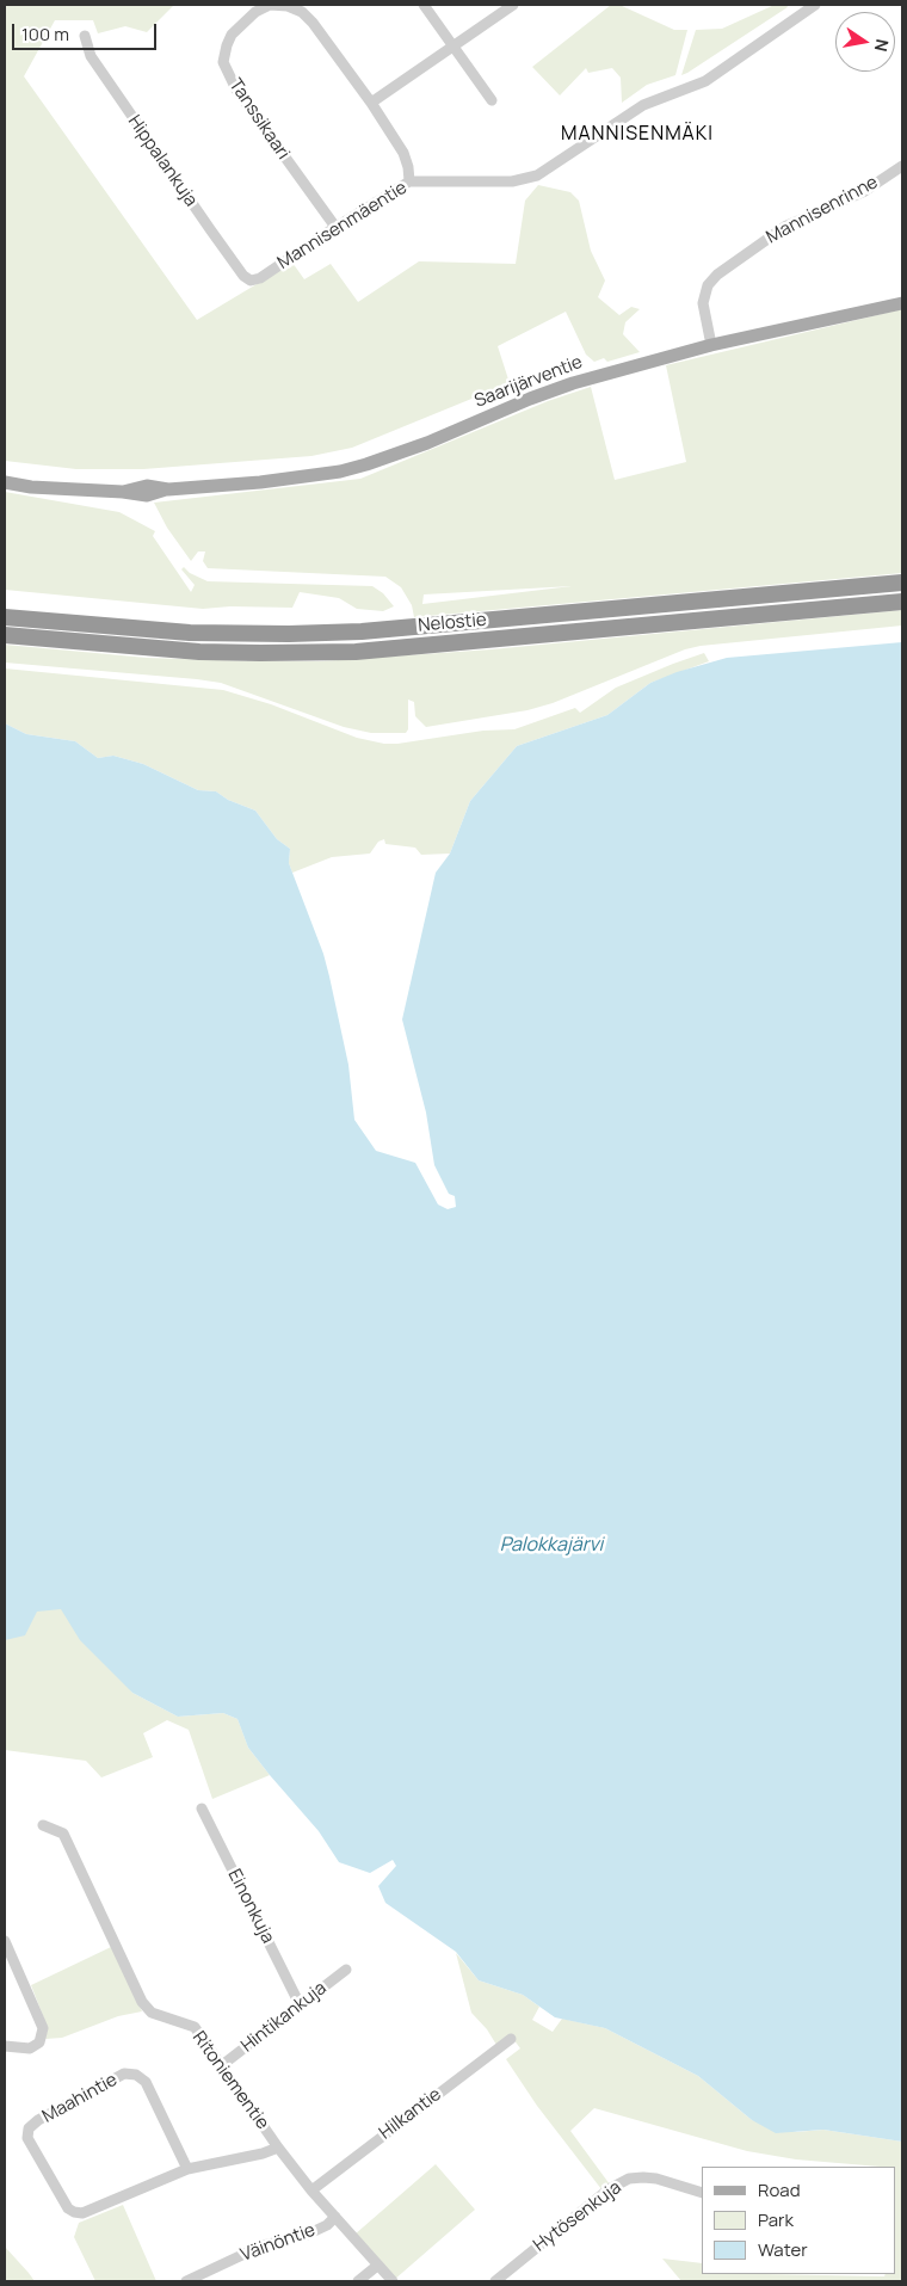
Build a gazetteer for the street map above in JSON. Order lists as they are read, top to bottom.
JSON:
{
  "streets": {
    "highway": ["Nelostie"],
    "main road": ["Saarijärventie"],
    "street": [
      "Tanssikaari",
      "Hippalankuja",
      "Mannisenrinne",
      "Mannisenmäentie",
      "Einonkuja",
      "Hintikankuja",
      "Ritoniementie",
      "Maahintie",
      "Hilkantie",
      "Hytösenkuja",
      "Väinöntie"
    ]
  },
  "crossings": [
    ["Tanssikaari", "Mannisenmäentie"],
    ["Hippalankuja", "Mannisenmäentie"],
    ["Mannisenrinne", "Saarijärventie"],
    ["Einonkuja", "Hintikankuja"],
    ["Hintikankuja", "Ritoniementie"],
    ["Ritoniementie", "Maahintie"],
    ["Ritoniementie", "Hilkantie"],
    ["Ritoniementie", "Väinöntie"]
  ],
  "districts": ["MANNISENMÄKI"],
  "water": ["Palokkajärvi"],
  "legend": ["Road", "Park", "Water"],
  "scale_bar": "100 m",
  "north": "right"
}
